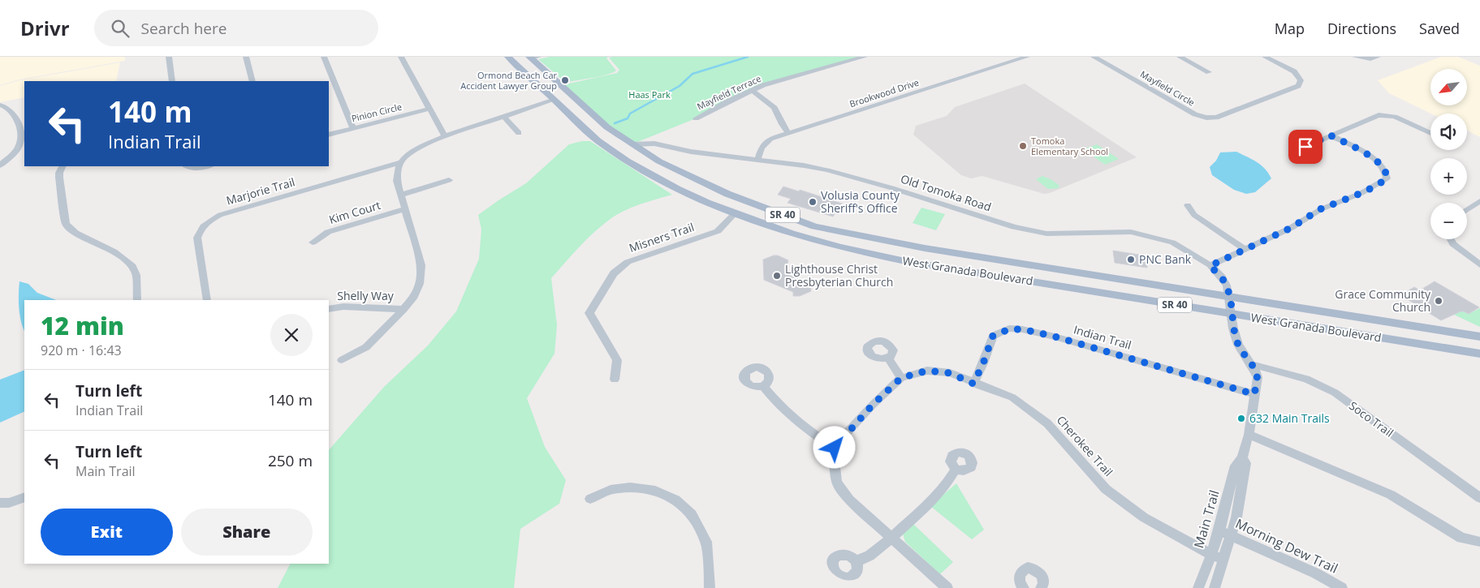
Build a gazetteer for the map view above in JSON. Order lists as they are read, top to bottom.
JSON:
{
  "streets": {
    "main road": ["SR 40", "West Granada Boulevard"],
    "street": [
      "Mayfield Circle",
      "Mayfield Terrace",
      "Brookwood Drive",
      "Pinion Circle",
      "Marjorie Trail",
      "Old Tomoka Road",
      "Kim Court",
      "Misners Trail",
      "Shelly Way",
      "Indian Trail",
      "Soco Trail",
      "Cherokee Trail",
      "Main Trail",
      "Morning Dew Trail"
    ]
  },
  "crossings": [
    ["Brookwood Drive", "Old Tomoka Road"],
    ["Old Tomoka Road", "West Granada Boulevard"],
    ["Old Tomoka Road", "Main Trail"],
    ["Misners Trail", "West Granada Boulevard"],
    ["West Granada Boulevard", "Main Trail"],
    ["Indian Trail", "Cherokee Trail"],
    ["Indian Trail", "Main Trail"],
    ["Soco Trail", "Main Trail"],
    ["Cherokee Trail", "Main Trail"],
    ["Main Trail", "Morning Dew Trail"]
  ],
  "parks": ["Haas Park"],
  "places": [
    "Ormond Beach Car Accident Lawyer Group",
    "Tomoka Elementary School",
    "Volusia County Sheriff's Office",
    "PNC Bank",
    "Lighthouse Christ Presbyterian Church",
    "Grace Community Church",
    "632 Main Trails"
  ],
  "north": "bottom left",
  "page": {
    "header": "Drivr",
    "search": "Search here",
    "nav": ["Map", "Directions", "Saved"],
    "map_buttons": ["+", "−"],
    "turn": ["140 m", "Indian Trail"],
    "heading": ["12 min", "920 m · 16:43"],
    "list": [
      {
        "name": "Turn left",
        "note": "Indian Trail",
        "value": "140 m"
      },
      {
        "name": "Turn left",
        "note": "Main Trail",
        "value": "250 m"
      }
    ],
    "buttons": ["Exit", "Share"]
  }
}
